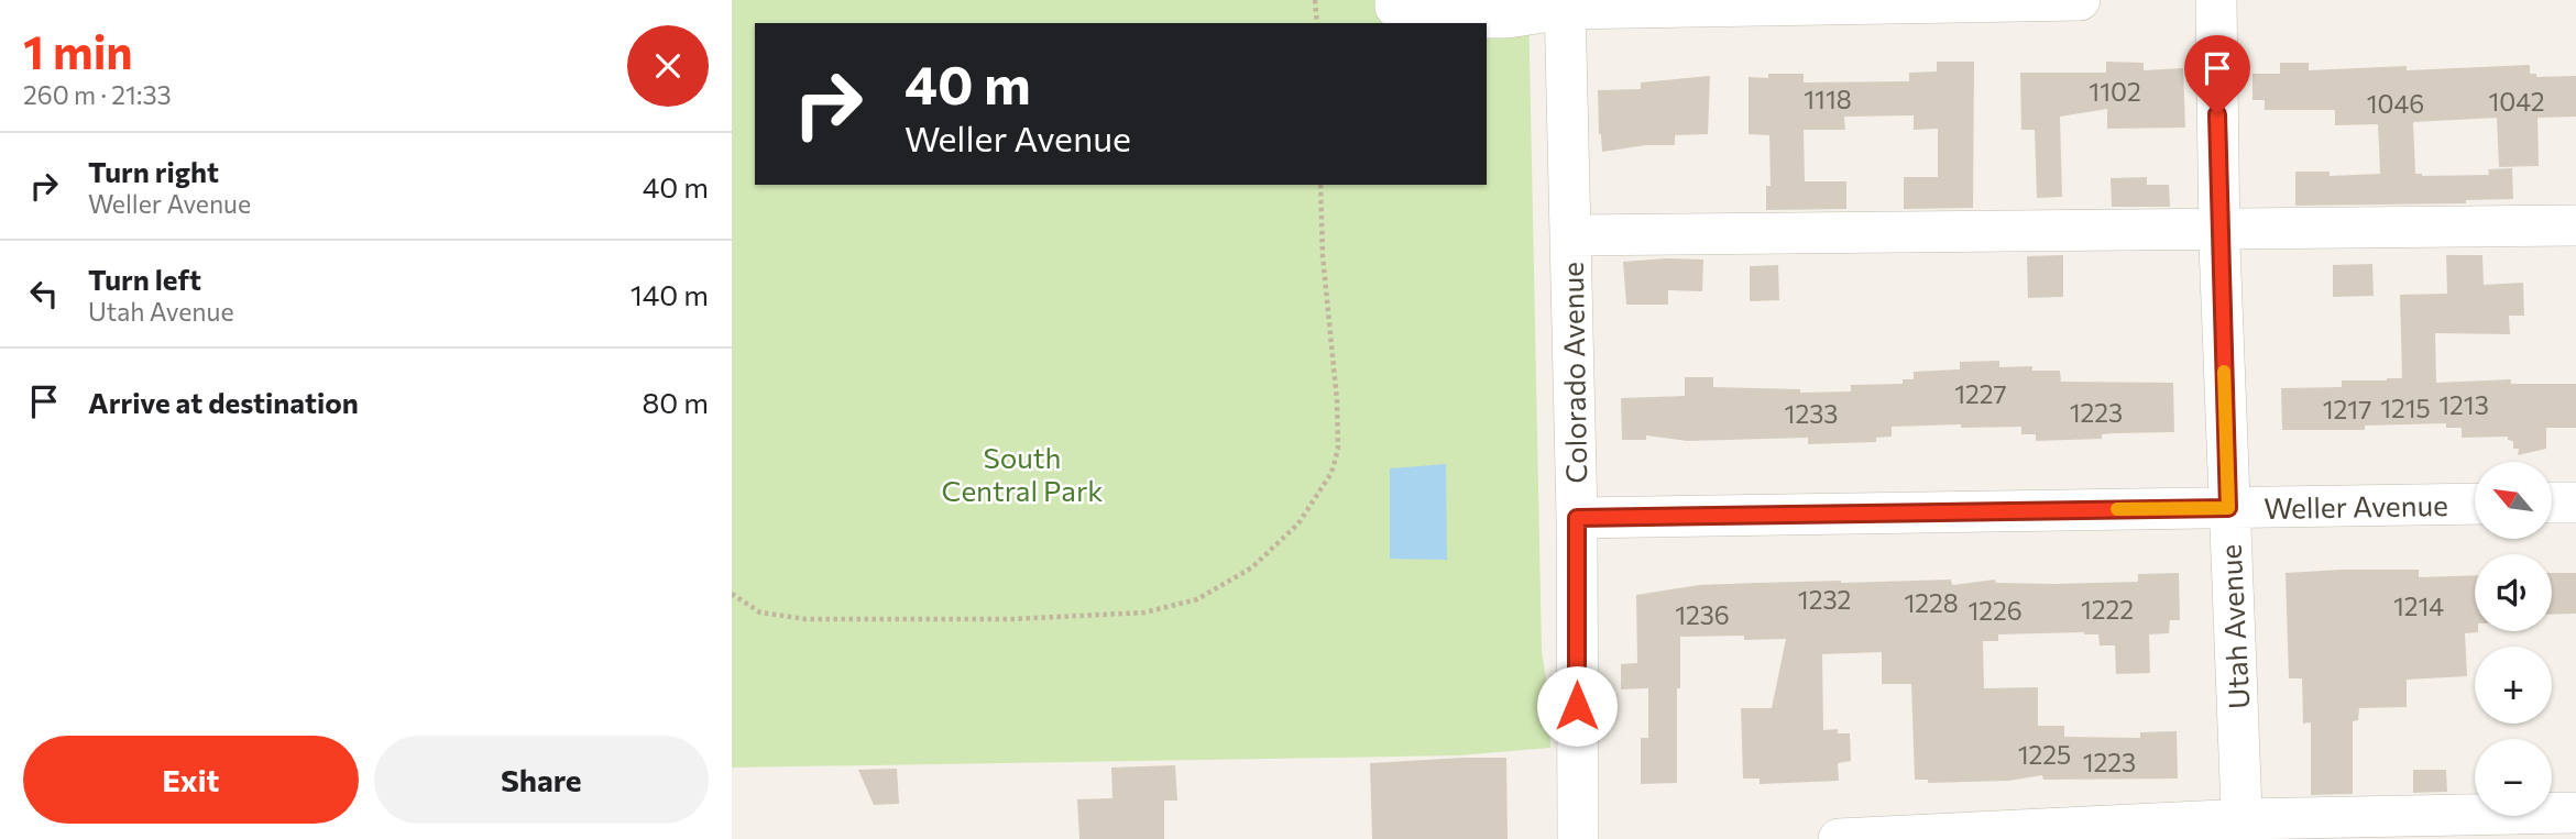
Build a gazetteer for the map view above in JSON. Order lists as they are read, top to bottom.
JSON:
{
  "streets": {
    "street": ["Colorado Avenue", "Weller Avenue", "Utah Avenue"]
  },
  "crossings": [
    ["Colorado Avenue", "Weller Avenue"],
    ["Weller Avenue", "Utah Avenue"]
  ],
  "parks": ["South Central Park"],
  "house_numbers": [
    "1102",
    "1118",
    "1042",
    "1046",
    "1227",
    "1213",
    "1215",
    "1217",
    "1223",
    "1233",
    "1232",
    "1228",
    "1214",
    "1222",
    "1226",
    "1236",
    "1225",
    "1223"
  ],
  "north": "top left",
  "page": {
    "heading": ["1 min", "260 m · 21:33"],
    "turn": ["40 m", "Weller Avenue"],
    "list": [
      {
        "name": "Turn right",
        "note": "Weller Avenue",
        "value": "40 m"
      },
      {
        "name": "Turn left",
        "note": "Utah Avenue",
        "value": "140 m"
      },
      {
        "name": "Arrive at destination",
        "value": "80 m"
      }
    ],
    "map_buttons": ["+", "−"],
    "buttons": ["Exit", "Share"]
  }
}
